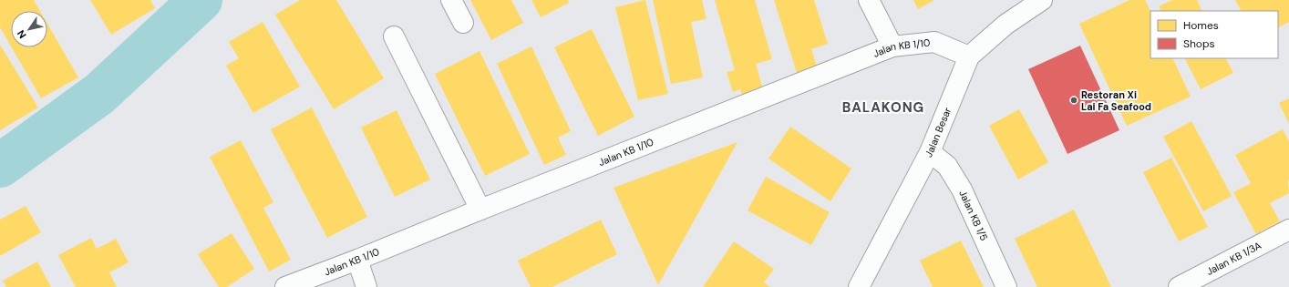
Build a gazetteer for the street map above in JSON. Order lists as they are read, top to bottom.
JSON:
{
  "streets": {
    "street": [
      "Jalan KB 1/10",
      "Jalan Besar",
      "Jalan KB 1/5",
      "Jalan KB 1/3A"
    ]
  },
  "crossings": [
    ["Jalan KB 1/10", "Jalan Besar"],
    ["Jalan Besar", "Jalan KB 1/5"]
  ],
  "districts": ["BALAKONG"],
  "places": ["Restoran Xi Lai Fa Seafood"],
  "legend": ["Homes", "Shops"],
  "north": "bottom left"
}
